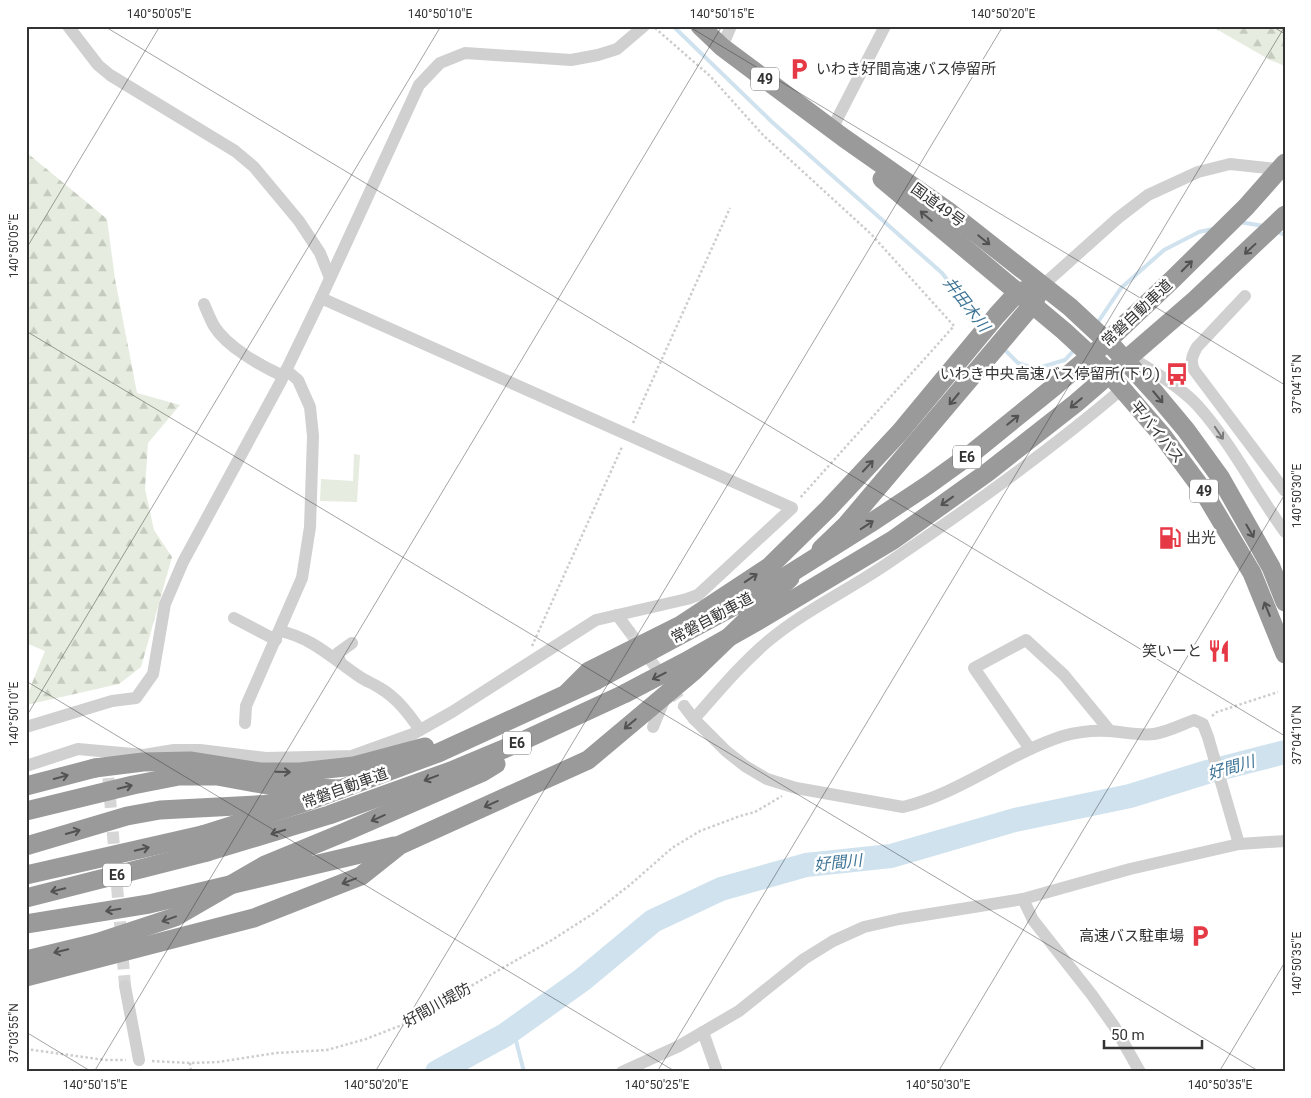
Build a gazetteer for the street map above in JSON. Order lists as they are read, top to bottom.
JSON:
{
  "streets": {
    "highway": [
      "49",
      "国道49号",
      "常磐自動車道",
      "平バイパス",
      "E6"
    ],
    "path": ["好間川堤防"]
  },
  "crossings": [
    ["国道49号", "平バイパス"]
  ],
  "water": ["井田木川", "好間川"],
  "places": {
    "parking": ["いわき好間高速バス停留所", "高速バス駐車場"],
    "bus stop": ["いわき中央高速バス停留所(下り)"],
    "fuel station": ["出光"],
    "restaurant": ["笑いーと"]
  },
  "scale_bar": "50 m",
  "coordinates": [
    "140°50'05\"E",
    "140°50'10\"E",
    "140°50'15\"E",
    "140°50'20\"E",
    "37°04'15\"N",
    "140°50'30\"E",
    "37°04'10\"N",
    "140°50'35\"E",
    "37°03'55\"N",
    "140°50'25\"E"
  ]
}
